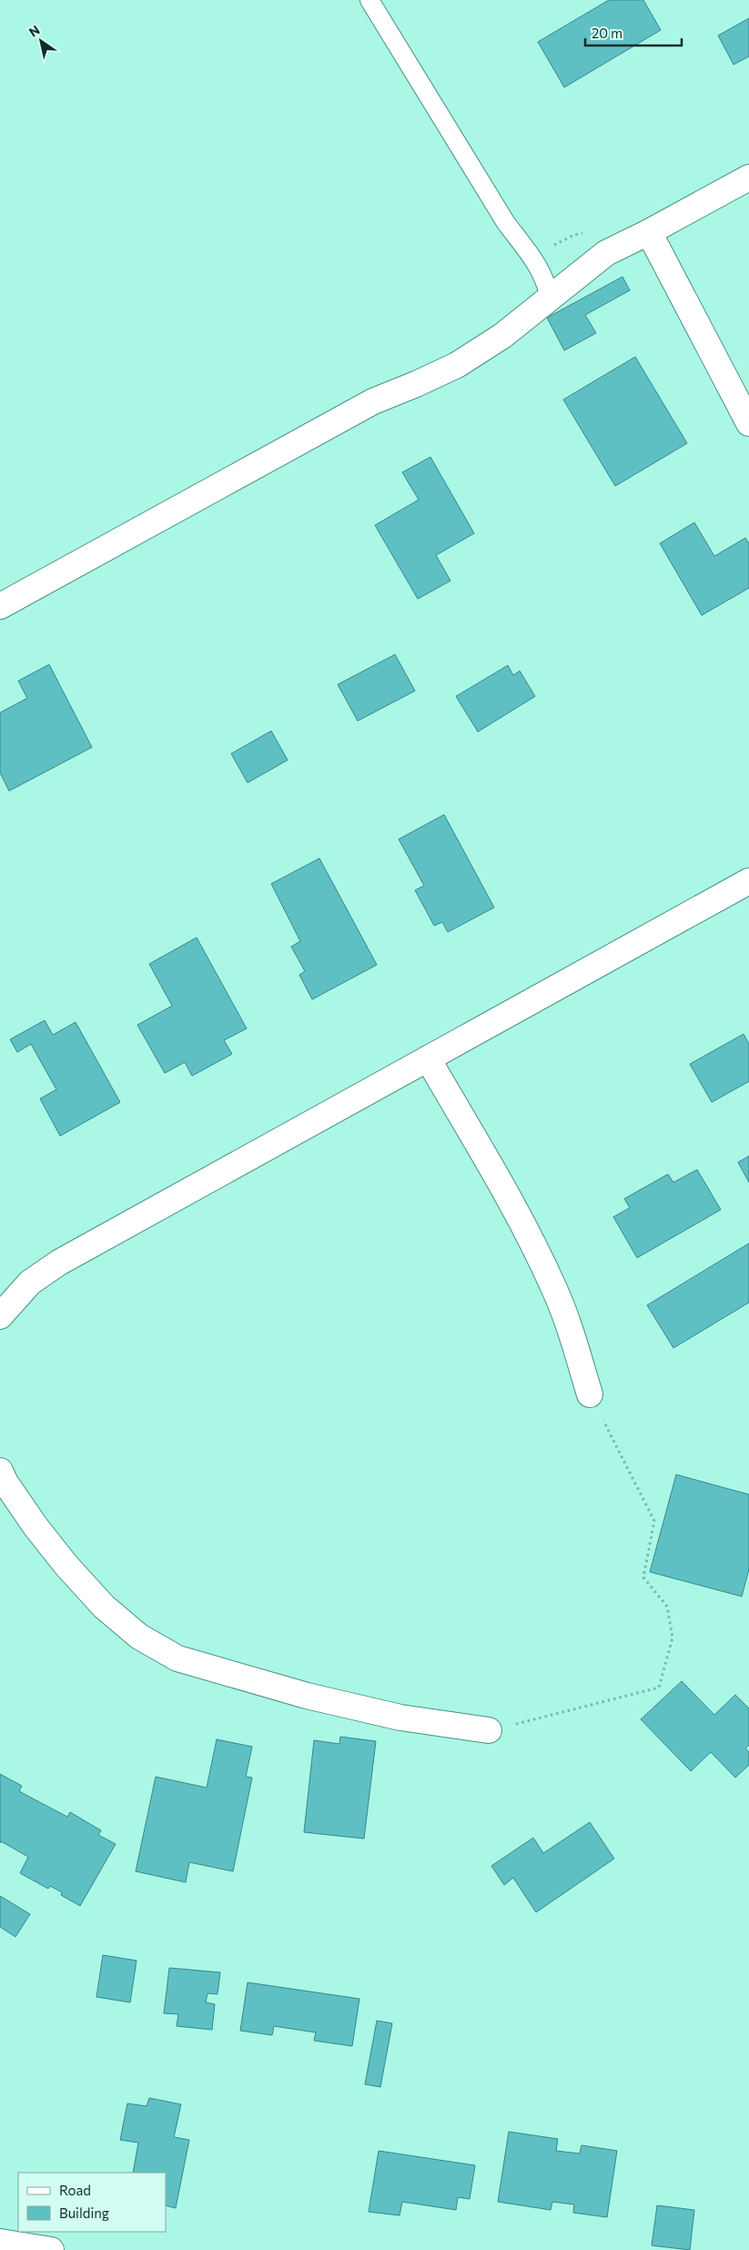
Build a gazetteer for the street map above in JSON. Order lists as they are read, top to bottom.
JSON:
{
  "legend": ["Road", "Building"],
  "scale_bar": "20 m",
  "north": "top left"
}
